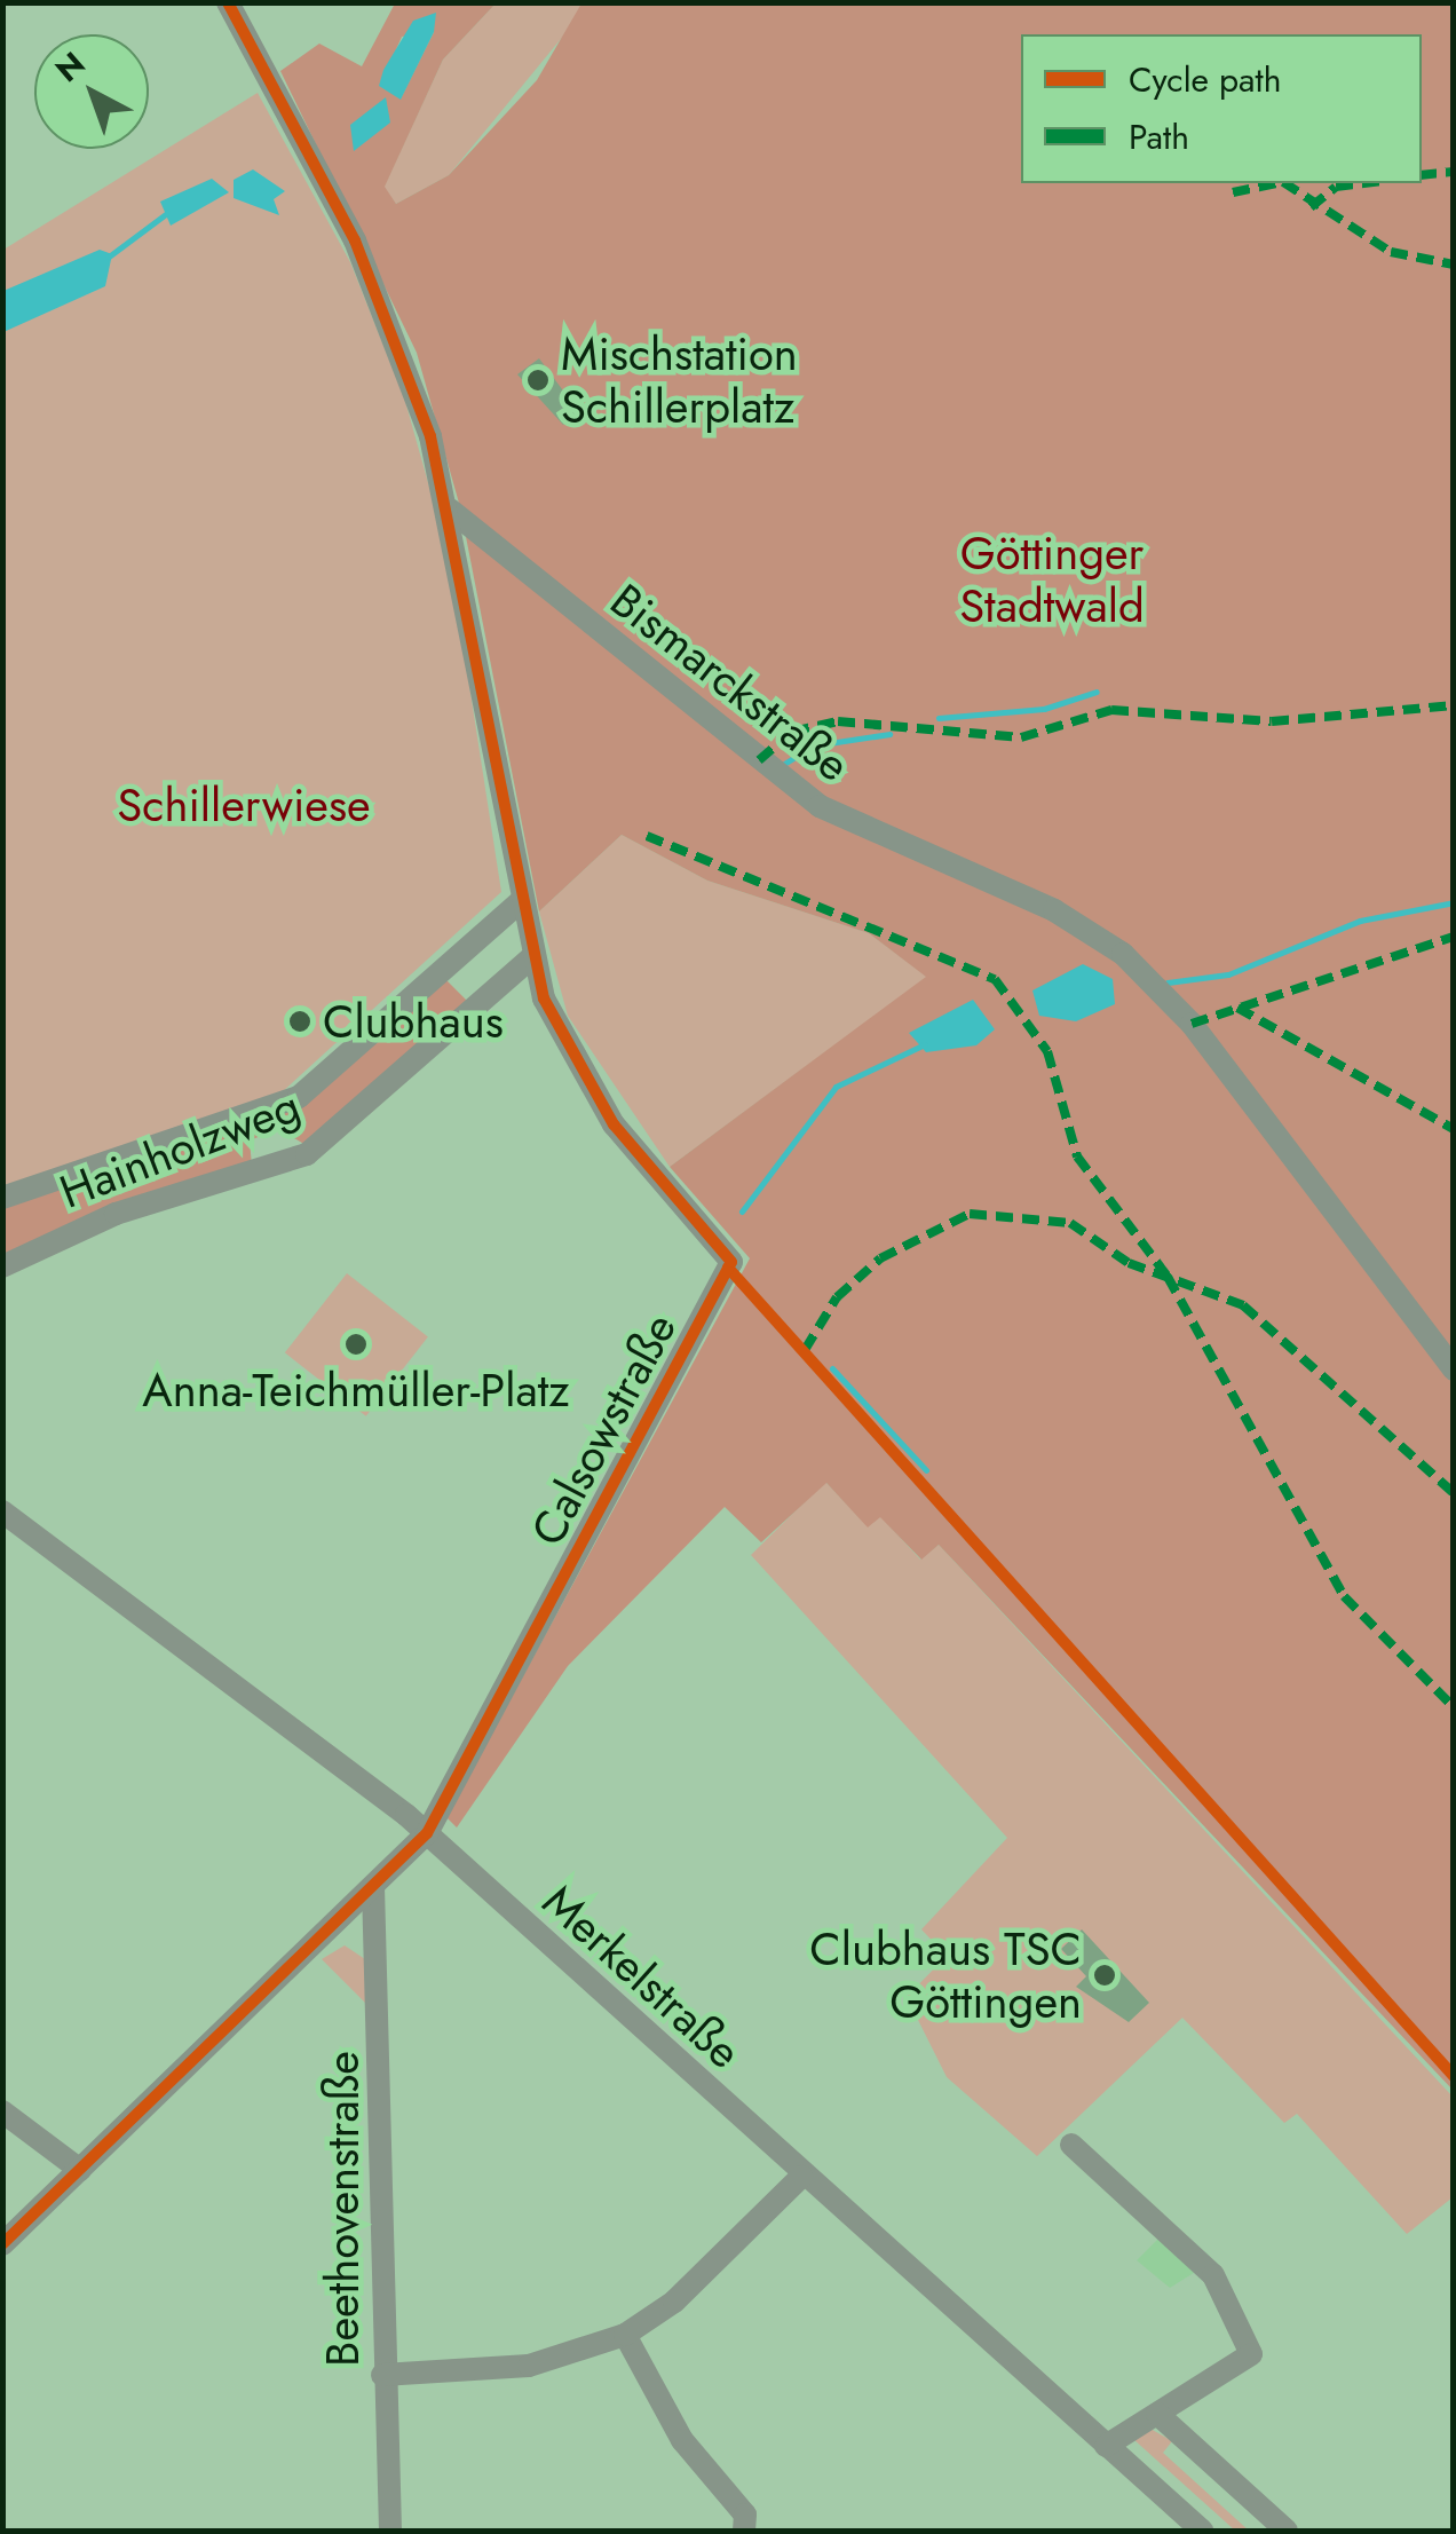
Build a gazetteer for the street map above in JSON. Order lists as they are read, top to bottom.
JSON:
{
  "streets": {
    "street": [
      "Bismarckstraße",
      "Hainholzweg",
      "Calsowstraße",
      "Merkelstraße",
      "Beethovenstraße"
    ]
  },
  "crossings": [
    ["Bismarckstraße", "Calsowstraße"],
    ["Hainholzweg", "Calsowstraße"],
    ["Calsowstraße", "Merkelstraße"],
    ["Calsowstraße", "Beethovenstraße"]
  ],
  "parks": ["Göttinger Stadtwald", "Schillerwiese"],
  "places": [
    "Mischstation Schillerplatz",
    "Clubhaus",
    "Anna-Teichmüller-Platz",
    "Clubhaus TSC Göttingen"
  ],
  "legend": ["Cycle path", "Path"],
  "north": "top left"
}
